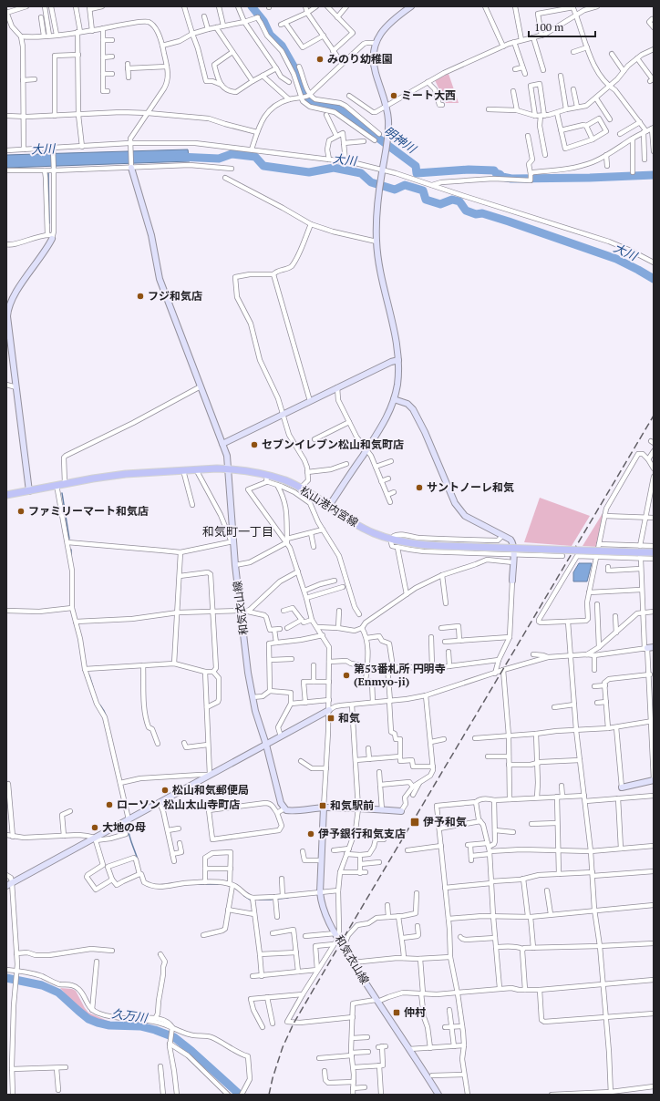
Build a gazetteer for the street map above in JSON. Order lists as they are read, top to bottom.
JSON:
{
  "streets": {
    "main road": ["松山港内宮線"],
    "street": ["和気衣山線"]
  },
  "crossings": [
    ["松山港内宮線", "和気衣山線"]
  ],
  "districts": ["和気町一丁目"],
  "water": ["明神川", "大川", "久万川"],
  "places": {
    "other": [
      "みのり幼稚園",
      "ミート大西",
      "フジ和気店",
      "セブンイレブン松山和気町店",
      "サントノーレ和気",
      "ファミリーマート和気店",
      "第53番札所 円明寺 (Enmyo-ji)",
      "松山和気郵便局",
      "ローソン 松山太山寺町店",
      "大地の母",
      "伊予銀行和気支店"
    ],
    "transit": [
      "和気",
      "和気駅前",
      "伊予和気",
      "仲村"
    ]
  },
  "scale_bar": "100 m"
}
